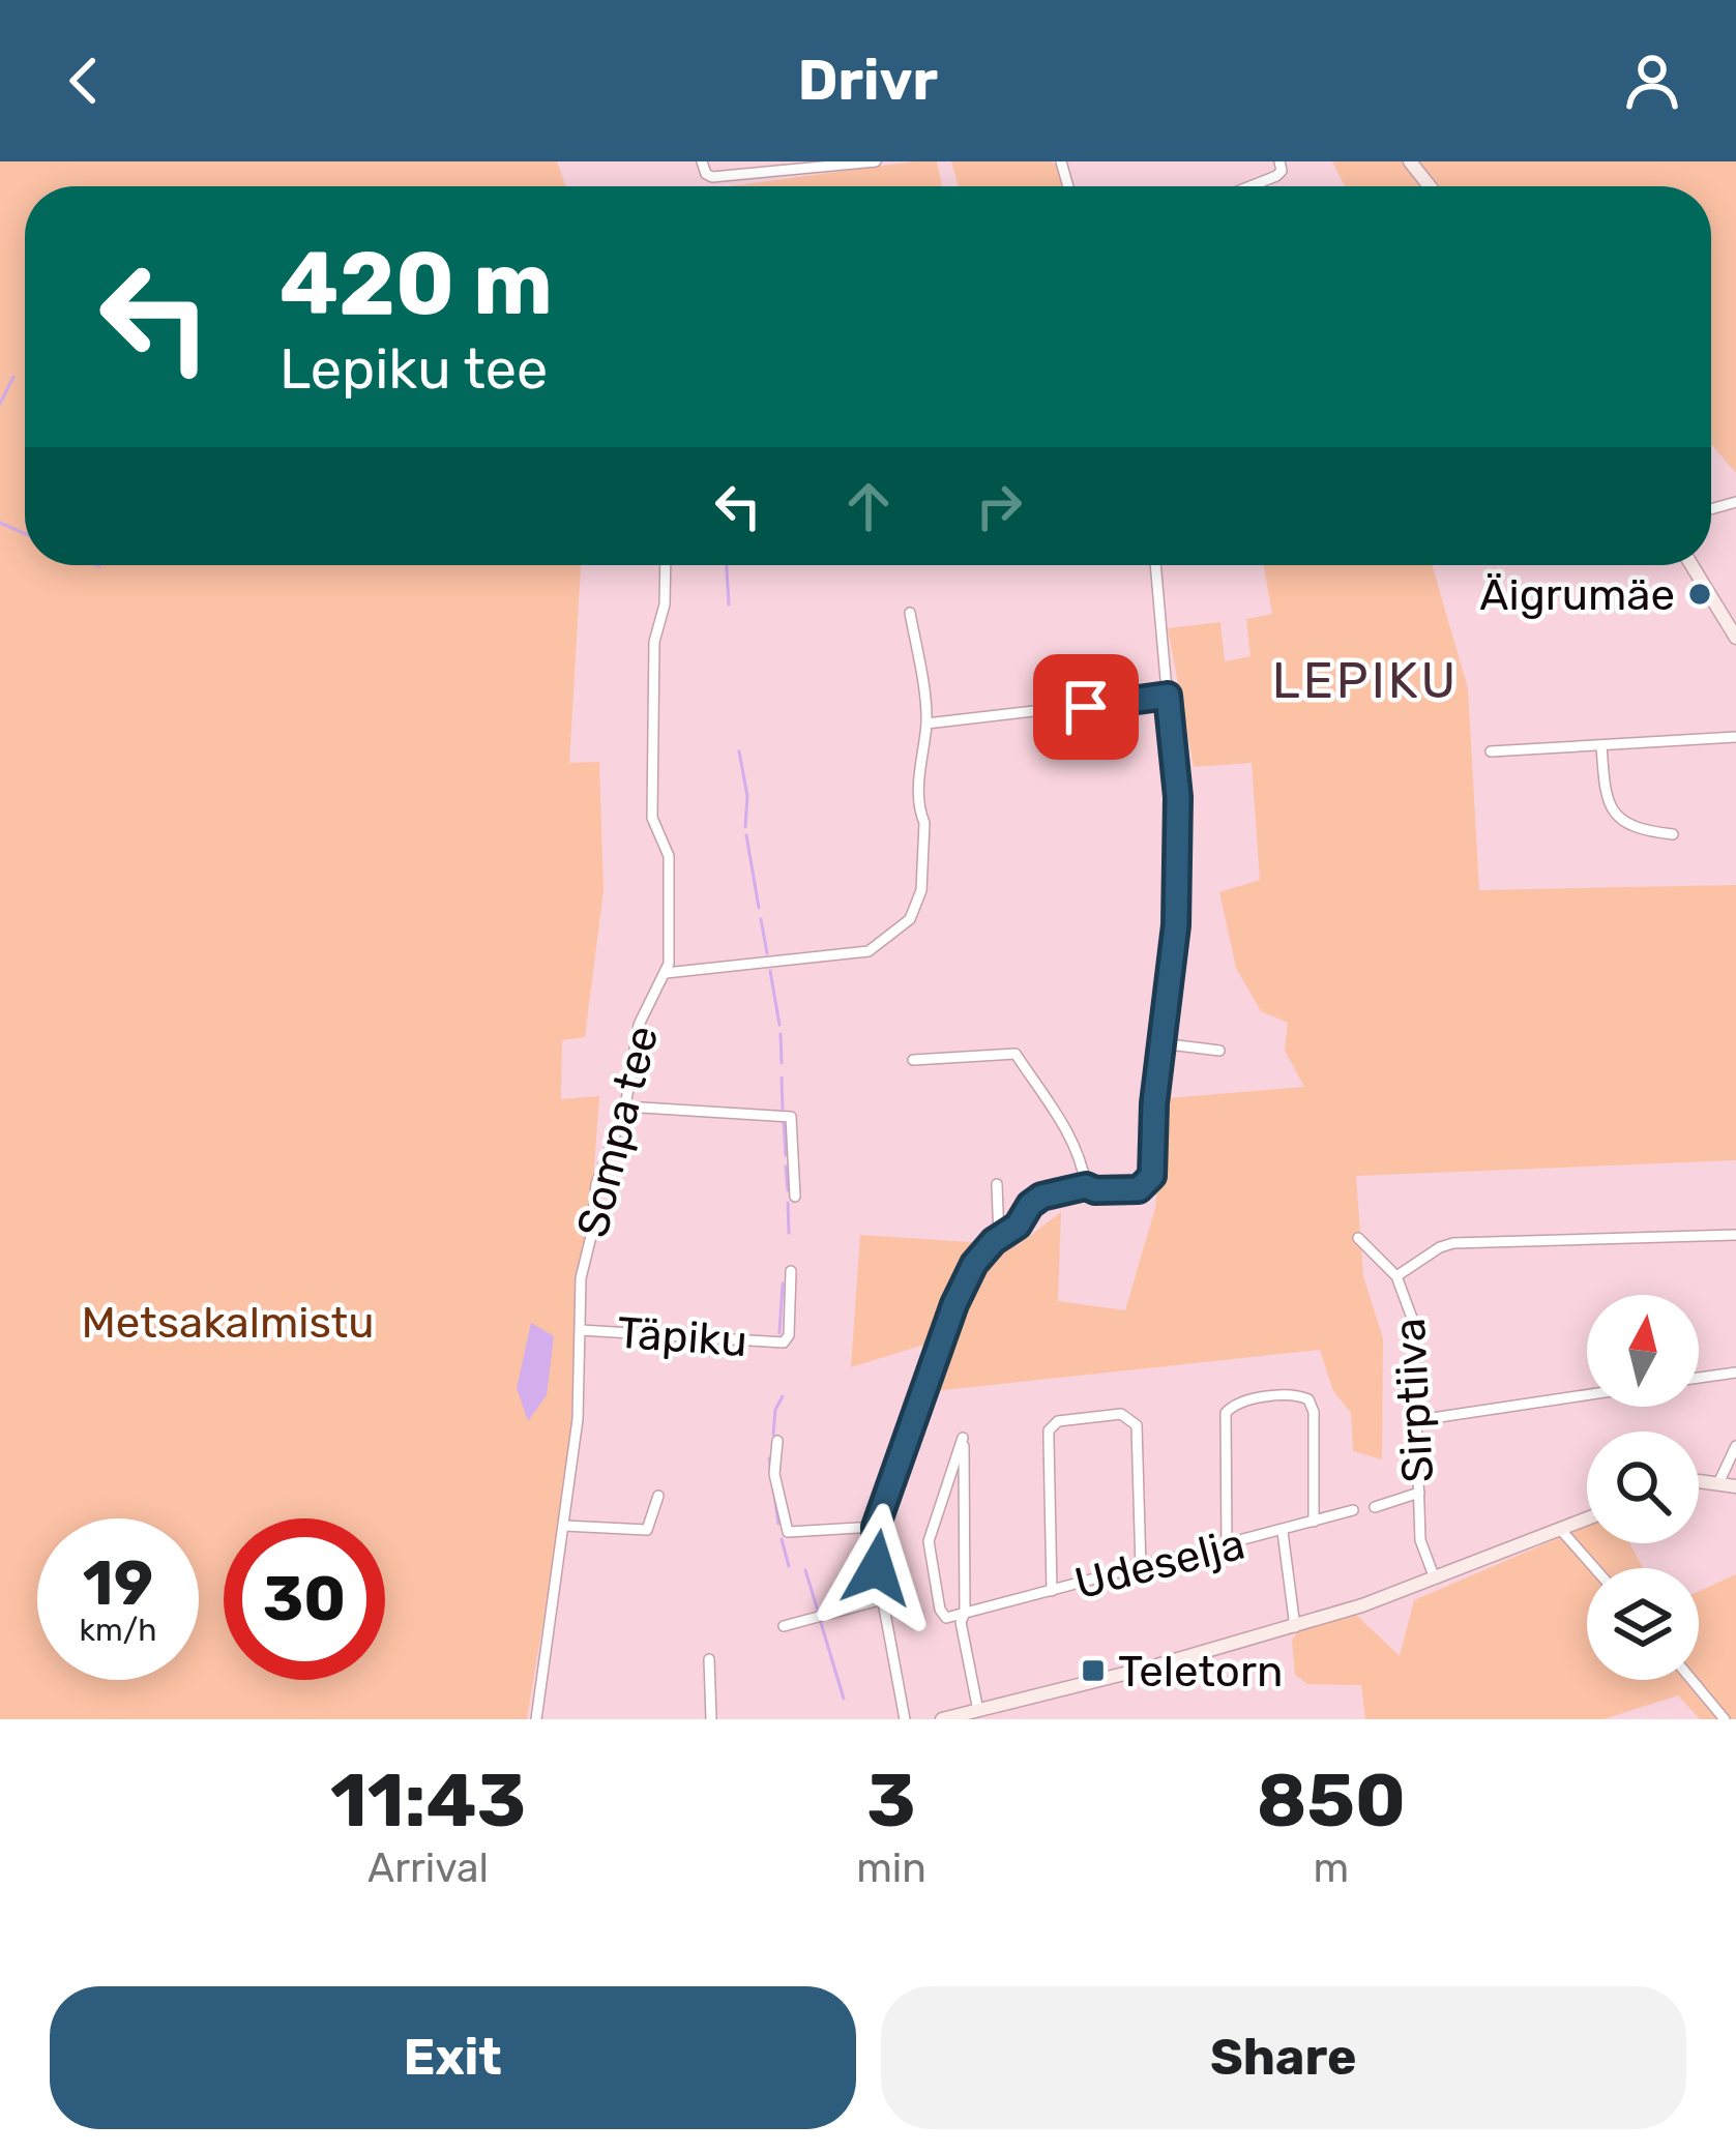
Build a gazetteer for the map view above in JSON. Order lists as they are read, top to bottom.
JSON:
{
  "streets": {
    "street": [
      "Sompa tee",
      "Täpiku",
      "Sirptiiva",
      "Udeselja"
    ]
  },
  "crossings": [
    ["Sompa tee", "Täpiku"]
  ],
  "districts": ["LEPIKU"],
  "parks": ["Metsakalmistu"],
  "places": {
    "other": ["Äigrumäe"],
    "transit": ["Teletorn"]
  },
  "north": "top",
  "page": {
    "header": "Drivr",
    "turn": ["420 m", "Lepiku tee"],
    "speed": "19 km/h",
    "limit": "30",
    "eta": [
      "11:43",
      "Arrival",
      "3",
      "min",
      "850",
      "m"
    ],
    "buttons": ["Exit", "Share"]
  }
}
